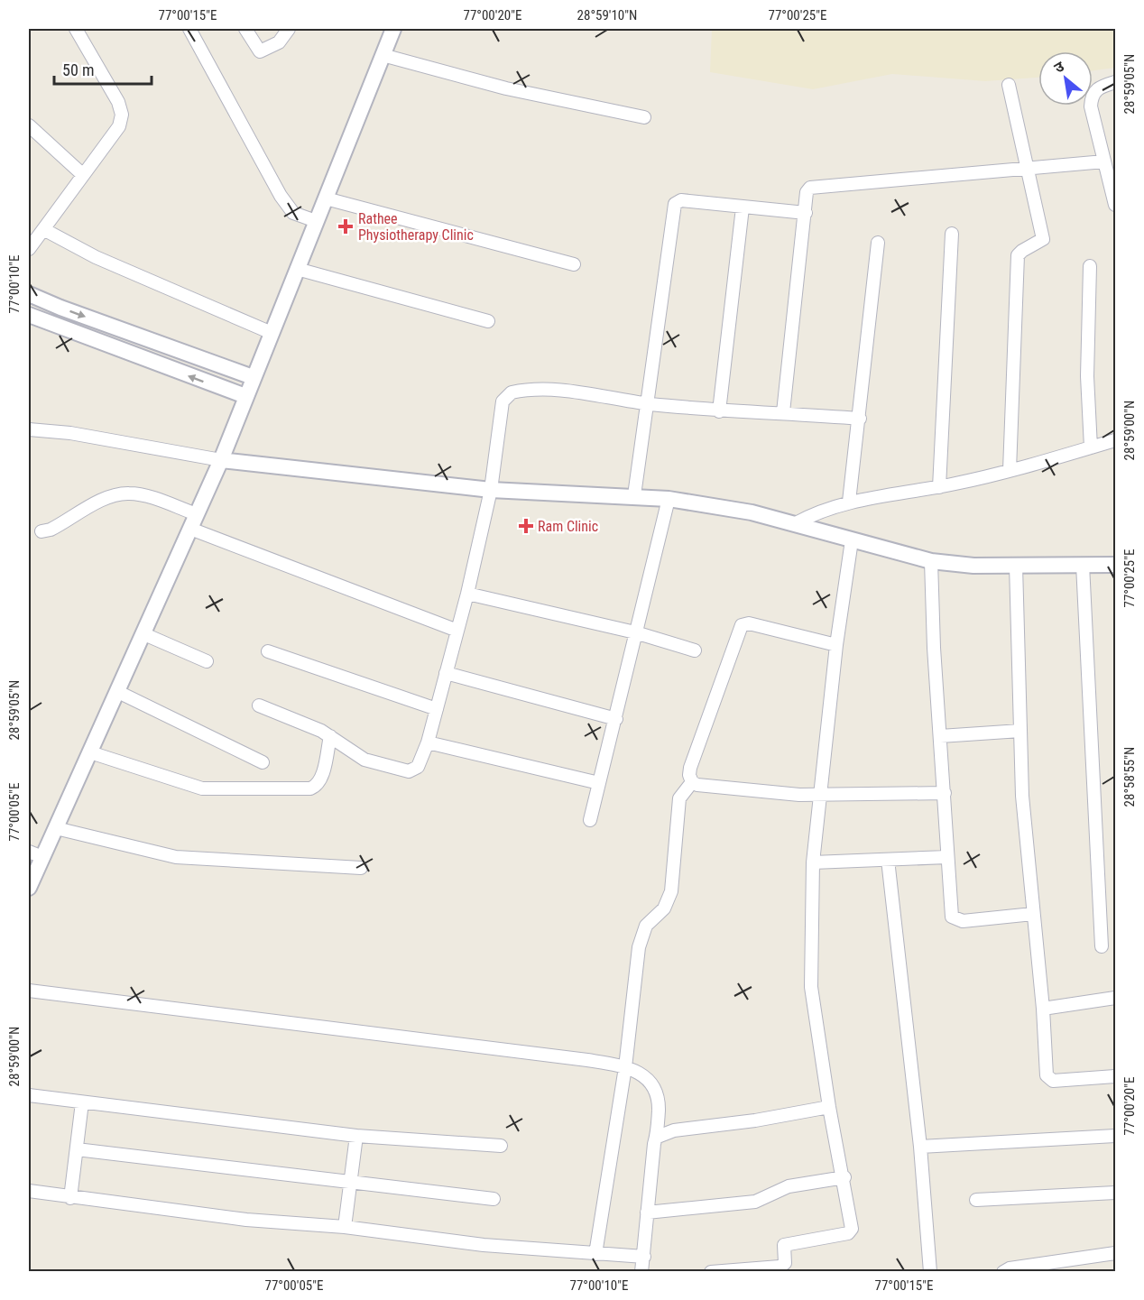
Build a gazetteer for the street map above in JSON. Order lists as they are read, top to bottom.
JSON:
{
  "places": {
    "health": ["Rathee Physiotherapy Clinic", "Ram Clinic"]
  },
  "scale_bar": "50 m",
  "north": "top left",
  "coordinates": [
    "77°00'15\"E",
    "77°00'20\"E",
    "28°59'10\"N",
    "77°00'25\"E",
    "28°59'05\"N",
    "77°00'10\"E",
    "28°59'00\"N",
    "28°58'55\"N",
    "77°00'05\"E"
  ]
}
